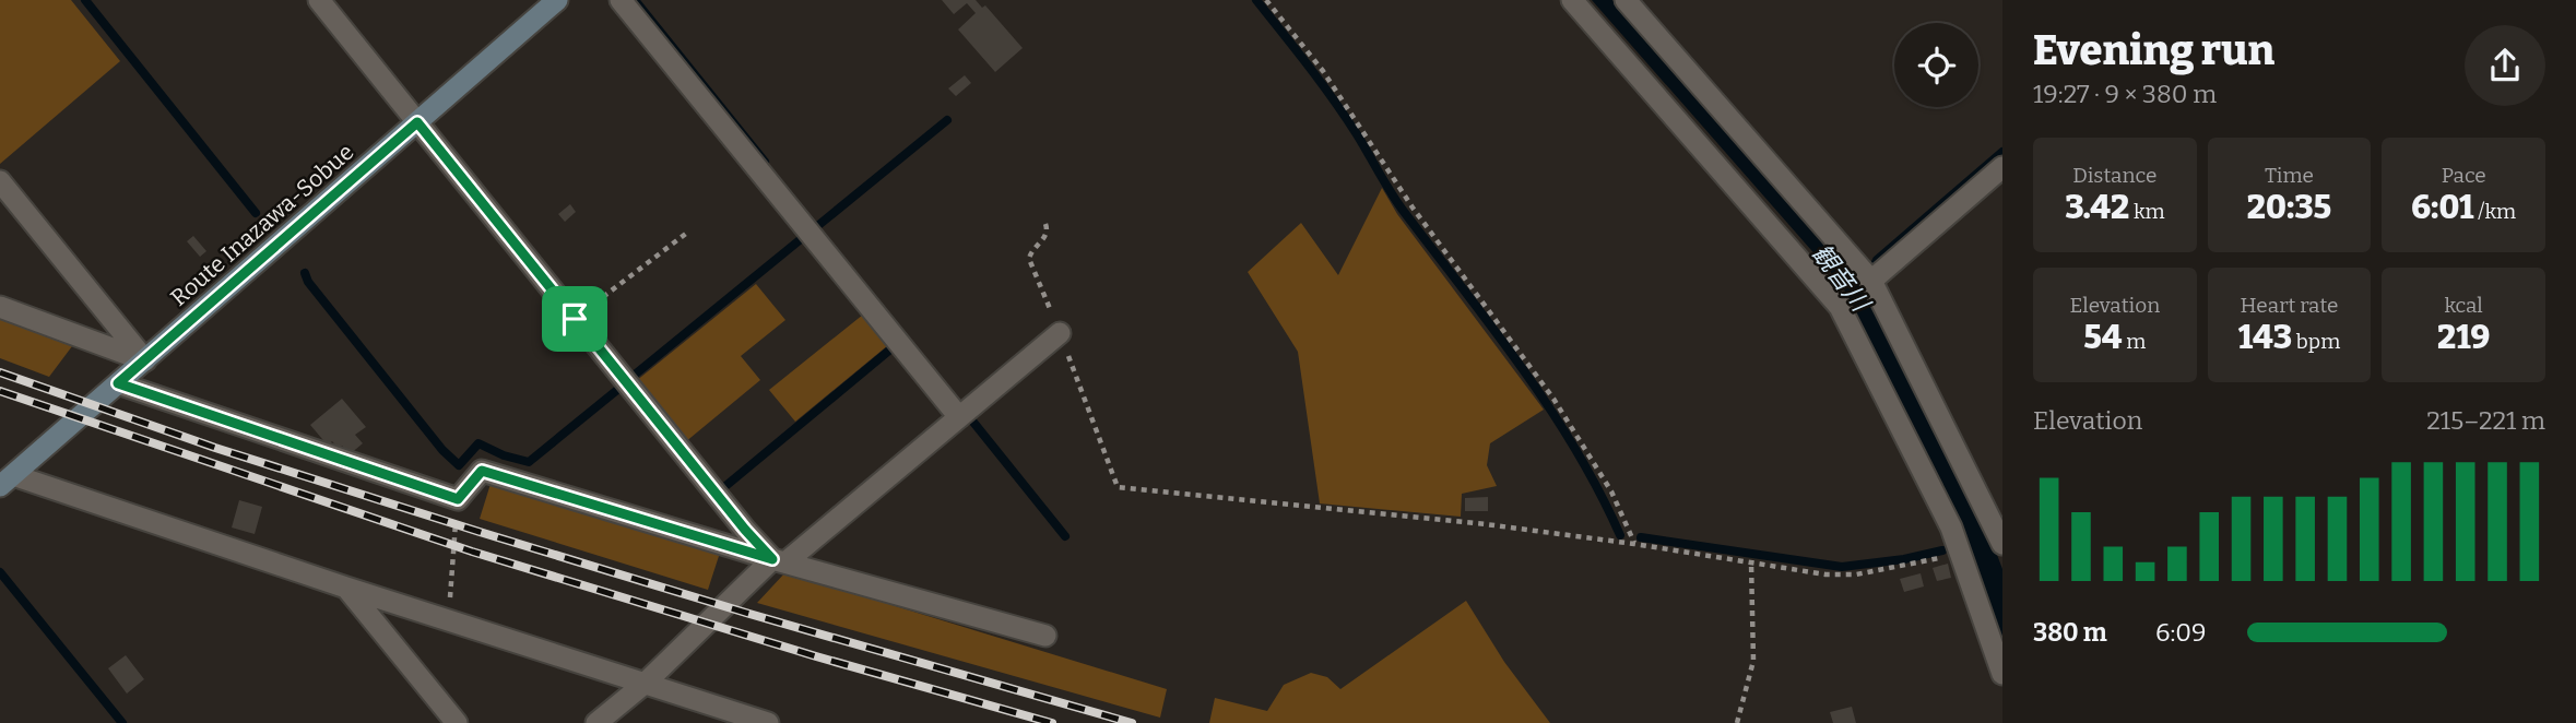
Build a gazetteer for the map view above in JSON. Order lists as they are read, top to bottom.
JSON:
{
  "streets": {
    "main road": ["Route Inazawa-Sobue"]
  },
  "water": ["観音川"],
  "page": {
    "heading": ["Evening run", "19:27 · 9 × 380 m"],
    "stats": [
      ["Distance", "3.42 km"],
      ["Time", "20:35"],
      ["Pace", "6:01 /km"],
      ["Elevation", "54 m"],
      ["Heart rate", "143 bpm"],
      ["kcal", "219"]
    ],
    "chart": ["Elevation", "215–221 m"],
    "list": [
      {
        "name": "380 m",
        "note": "6:09"
      }
    ]
  }
}
